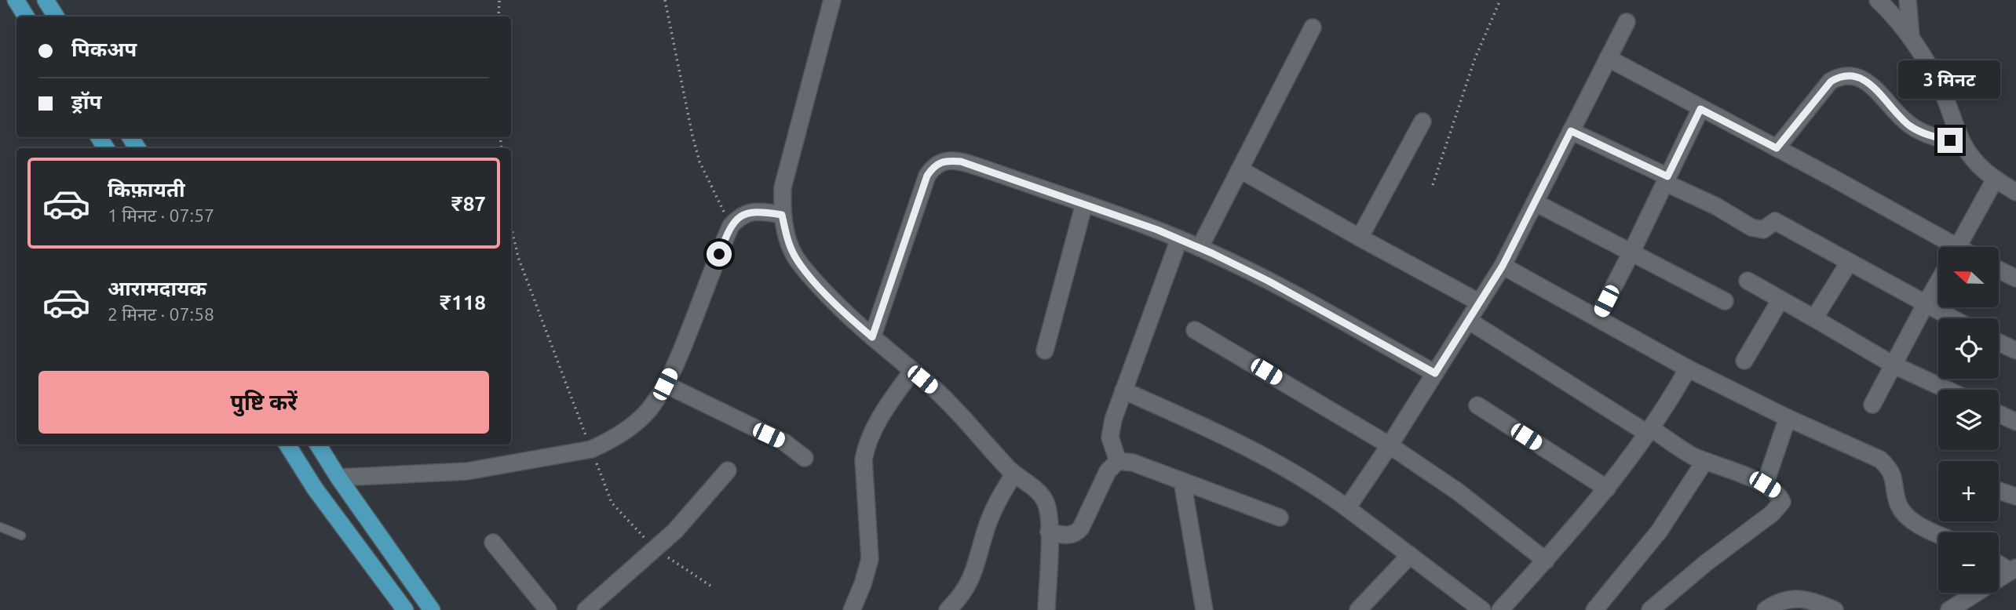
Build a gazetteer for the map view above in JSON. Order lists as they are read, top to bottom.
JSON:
{
  "north": "left",
  "page": {
    "banner": ["पिकअप", "ड्रॉप"],
    "bubble": "3 मिनट",
    "list": [
      {
        "name": "किफ़ायती",
        "note": "1 मिनट · 07:57",
        "value": "₹87"
      },
      {
        "name": "आरामदायक",
        "note": "2 मिनट · 07:58",
        "value": "₹118"
      }
    ],
    "map_buttons": ["+", "−"],
    "buttons": "पुष्टि करें"
  }
}
